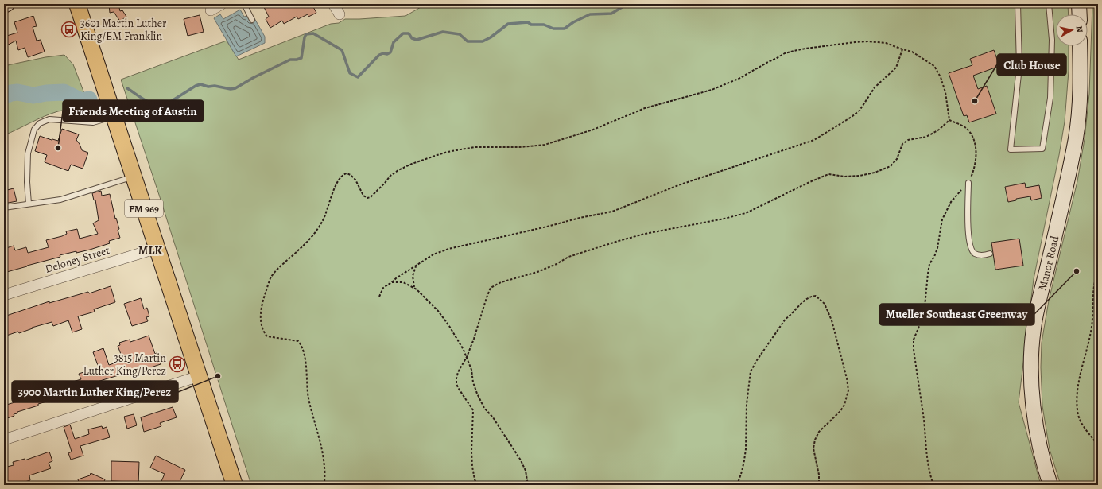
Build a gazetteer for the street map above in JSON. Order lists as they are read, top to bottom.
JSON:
{
  "streets": {
    "main road": ["FM 969", "Manor Road"],
    "street": ["Deloney Street"]
  },
  "crossings": [
    ["FM 969", "Deloney Street"]
  ],
  "districts": ["MLK"],
  "places": {
    "bus stop": ["3601 Martin Luther King/EM Franklin", "3815 Martin Luther King/Perez"],
    "other": [
      "Club House",
      "Friends Meeting of Austin",
      "Mueller Southeast Greenway",
      "3900 Martin Luther King/Perez"
    ]
  },
  "north": "right"
}
